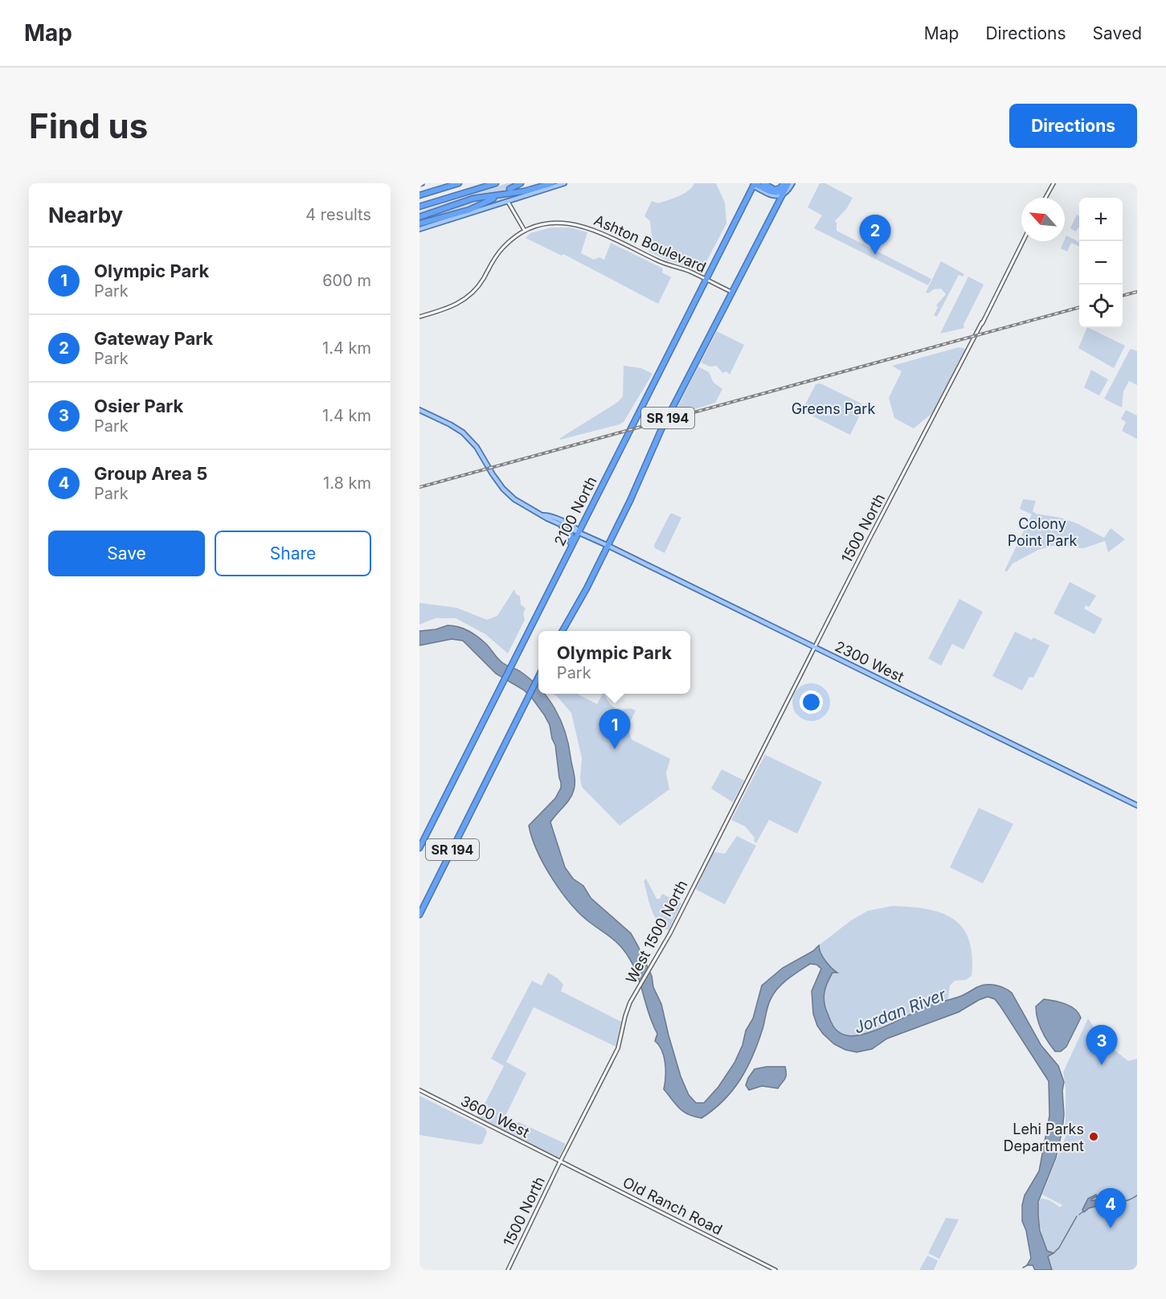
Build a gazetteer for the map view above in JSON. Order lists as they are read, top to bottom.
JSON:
{
  "streets": {
    "highway": ["SR 194", "2100 North"],
    "main road": ["2300 West"],
    "street": [
      "Ashton Boulevard",
      "1500 North",
      "West 1500 North",
      "3600 West",
      "Old Ranch Road"
    ]
  },
  "crossings": [
    ["Ashton Boulevard", "SR 194"],
    ["Ashton Boulevard", "2100 North"],
    ["SR 194", "2300 West"],
    ["2100 North", "2300 West"],
    ["1500 North", "2300 West"],
    ["1500 North", "West 1500 North"],
    ["1500 North", "3600 West"],
    ["1500 North", "Old Ranch Road"],
    ["West 1500 North", "3600 West"],
    ["West 1500 North", "Old Ranch Road"],
    ["3600 West", "Old Ranch Road"]
  ],
  "water": ["Jordan River"],
  "parks": ["Greens Park", "Colony Point Park"],
  "places": ["Lehi Parks Department"],
  "north": "top left",
  "page": {
    "header": "Map",
    "nav": ["Map", "Directions", "Saved"],
    "buttons": [
      "Directions",
      ["Save", "Share"]
    ],
    "title": "Find us",
    "heading": ["Nearby", "4 results"],
    "map_buttons": ["+", "−"],
    "pins": [
      "2",
      "1",
      "3",
      "4"
    ],
    "list": [
      {
        "mark": "1",
        "name": "Olympic Park",
        "note": "Park",
        "value": "600 m"
      },
      {
        "mark": "2",
        "name": "Gateway Park",
        "note": "Park",
        "value": "1.4 km"
      },
      {
        "mark": "3",
        "name": "Osier Park",
        "note": "Park",
        "value": "1.4 km"
      },
      {
        "mark": "4",
        "name": "Group Area 5",
        "note": "Park",
        "value": "1.8 km"
      }
    ],
    "popup": ["Olympic Park", "Park"]
  }
}
